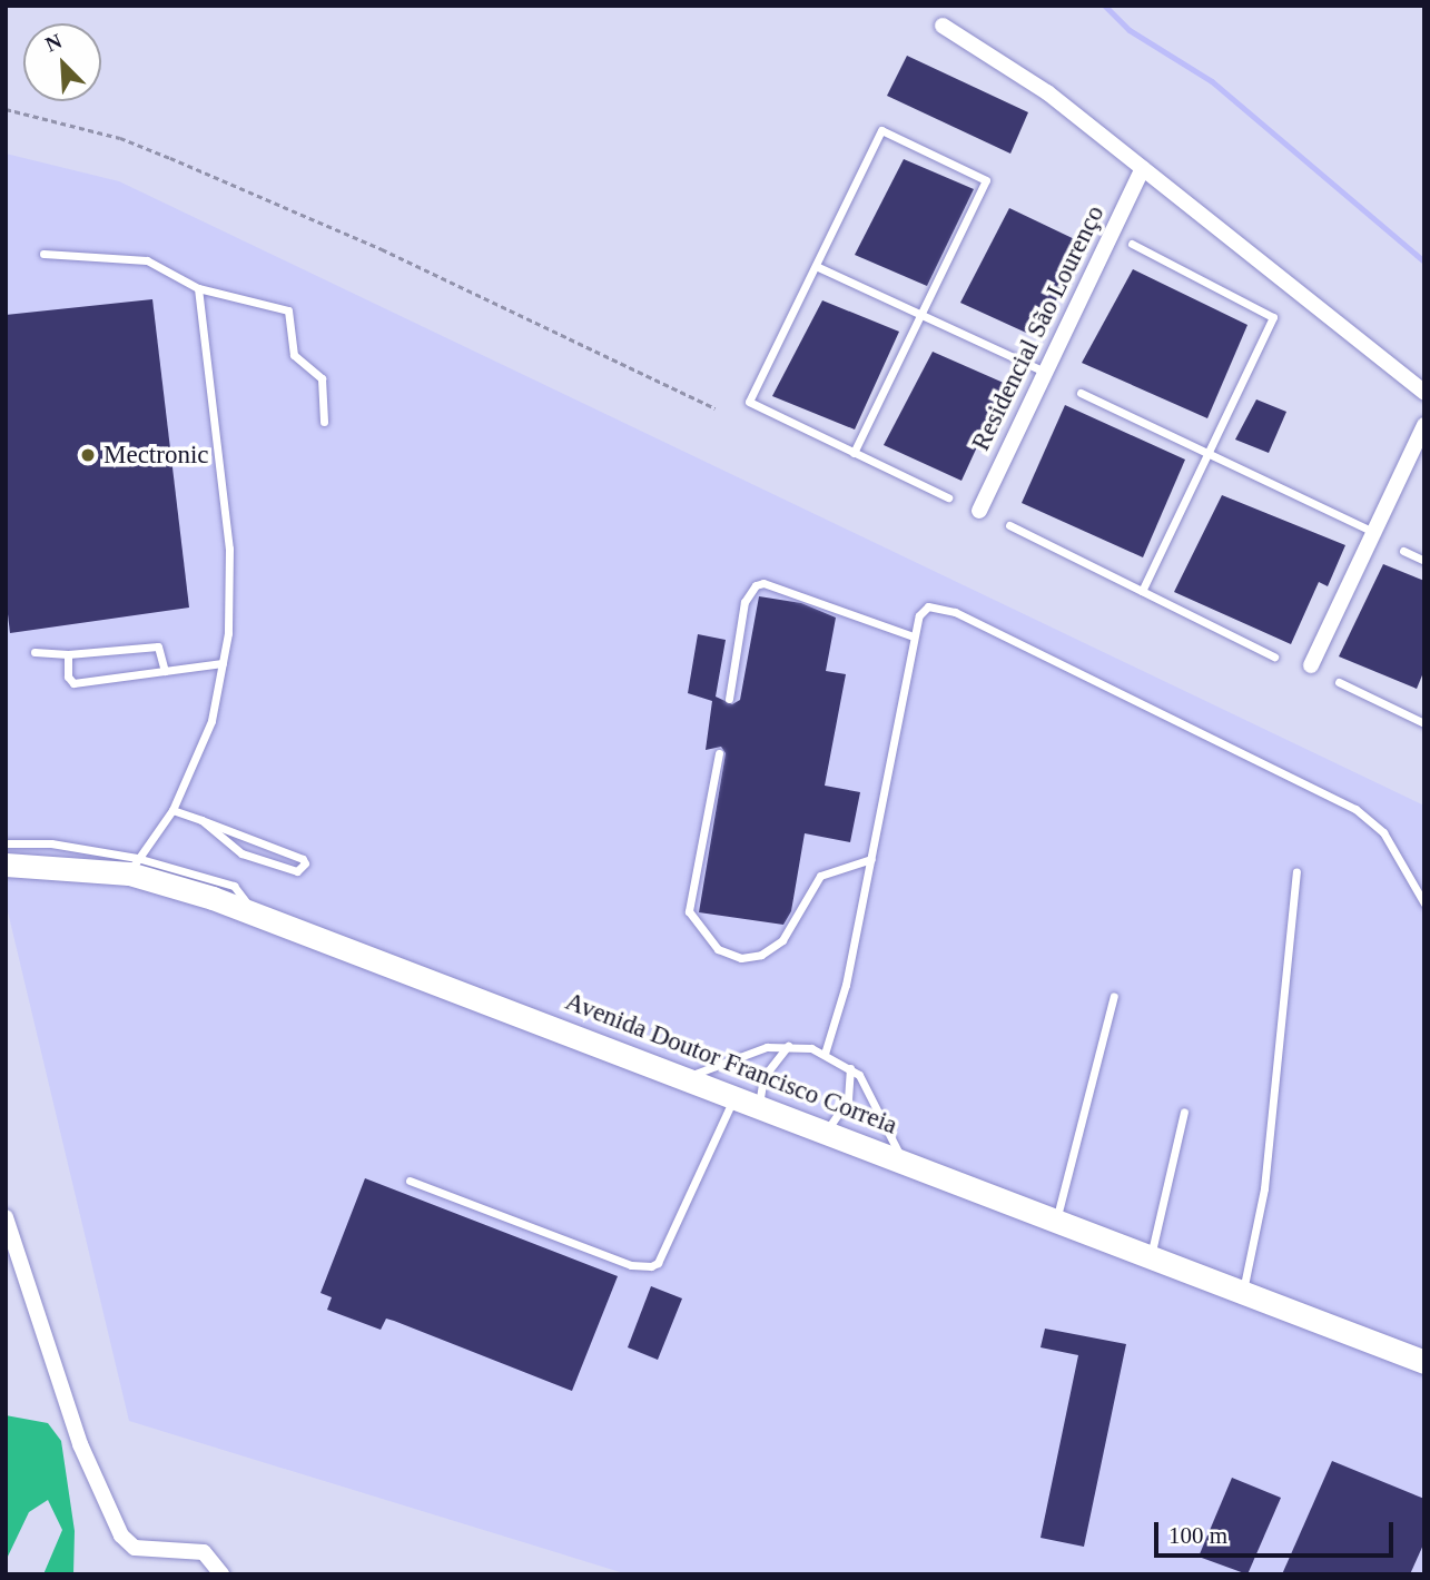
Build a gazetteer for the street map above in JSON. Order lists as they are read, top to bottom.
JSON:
{
  "streets": {
    "main road": ["Avenida Doutor Francisco Correia"],
    "street": ["Residencial São Lourenço"]
  },
  "places": ["Mectronic"],
  "scale_bar": "100 m",
  "north": "top left"
}
